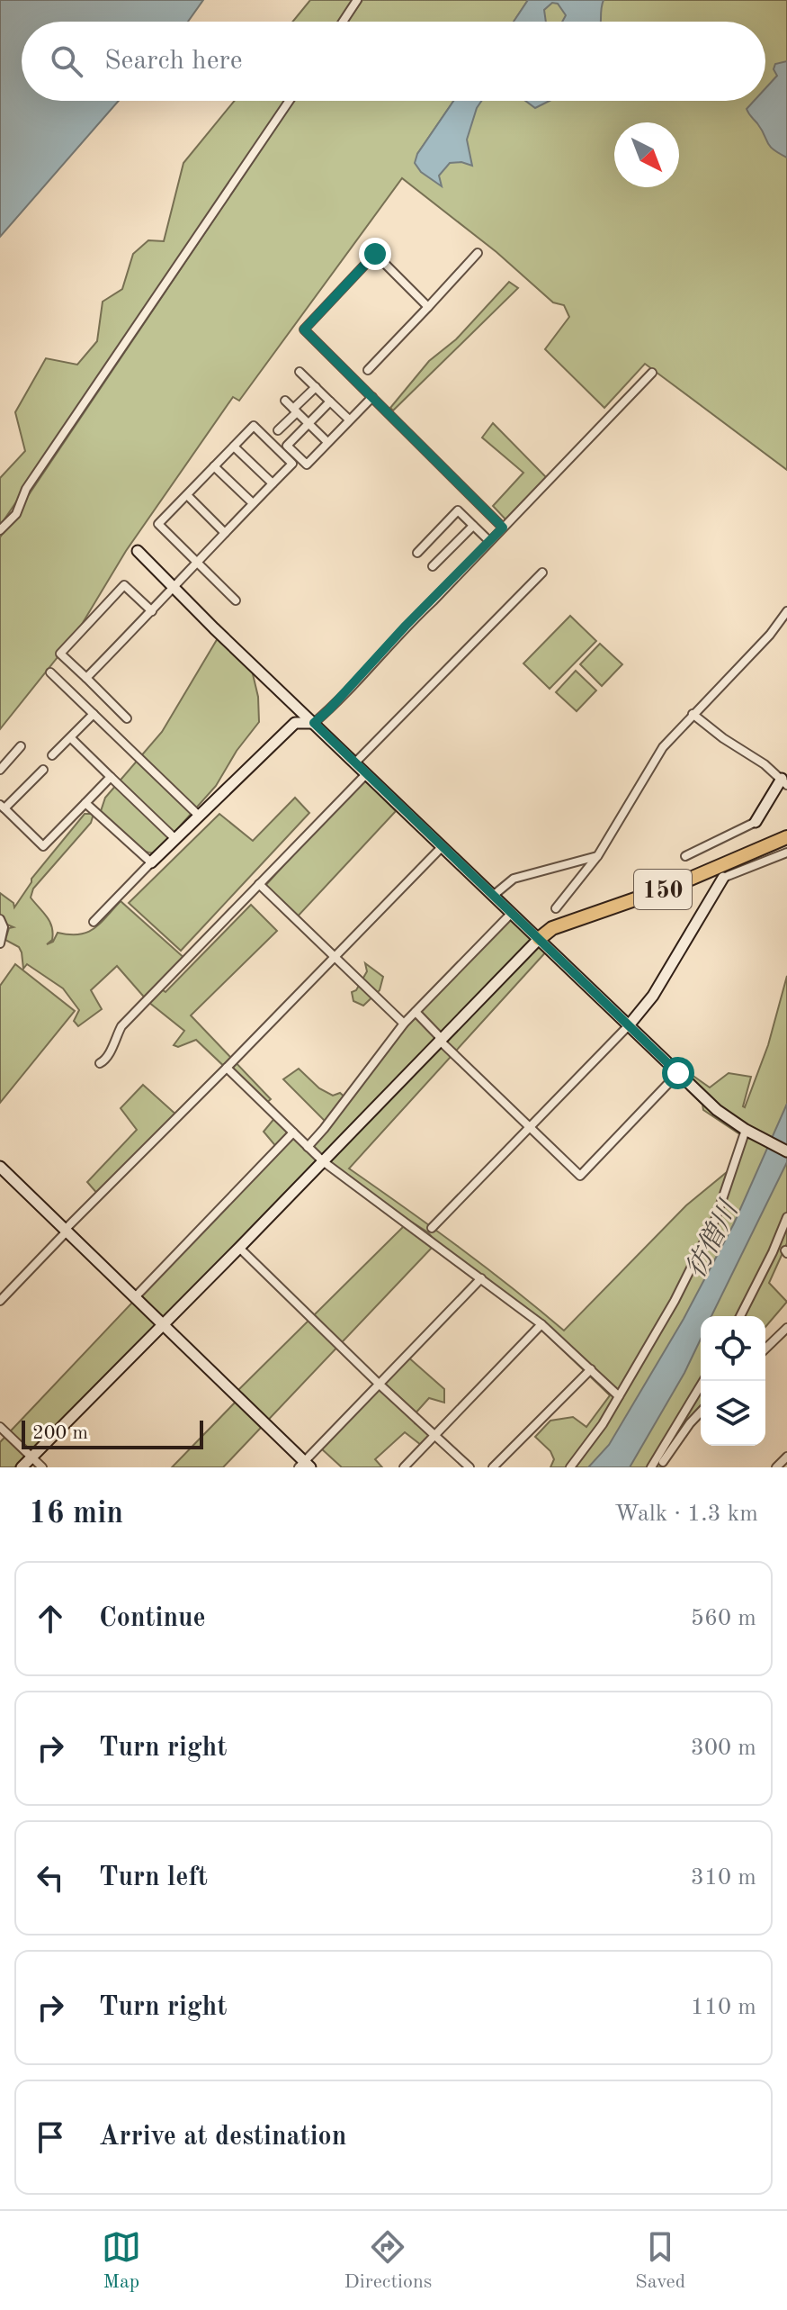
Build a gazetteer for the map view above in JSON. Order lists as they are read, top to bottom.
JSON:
{
  "streets": {
    "highway": ["150"]
  },
  "water": ["彷僧川"],
  "scale_bar": "200 m",
  "north": "bottom right",
  "page": {
    "search": "Search here",
    "scale": "200 m",
    "heading": ["16 min", "Walk · 1.3 km"],
    "list": [
      ["Continue", "560 m"],
      ["Turn right", "300 m"],
      ["Turn left", "310 m"],
      ["Turn right", "110 m"],
      "Arrive at destination"
    ],
    "nav": ["Map", "Directions", "Saved"]
  }
}
